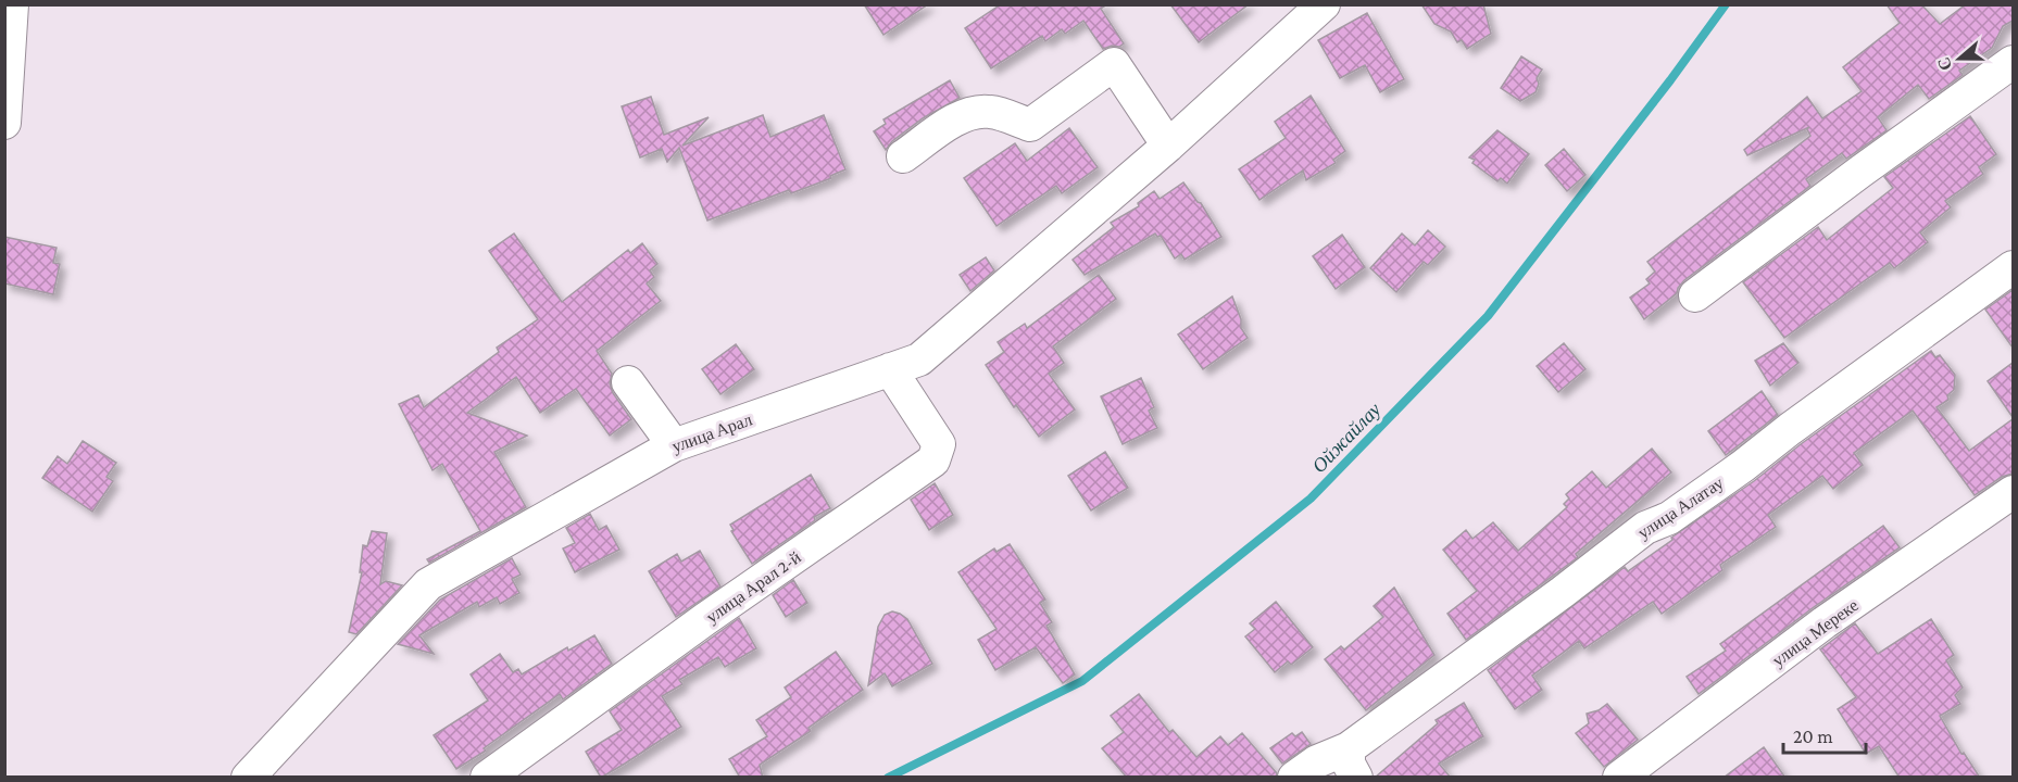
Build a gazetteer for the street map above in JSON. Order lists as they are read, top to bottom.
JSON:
{
  "streets": {
    "street": [
      "улица Арал",
      "улица Алатау",
      "улица Арал 2-й",
      "улица Мереке"
    ]
  },
  "crossings": [
    ["улица Арал", "улица Арал 2-й"]
  ],
  "water": ["Ойжайлау"],
  "scale_bar": "20 m",
  "north": "left"
}
